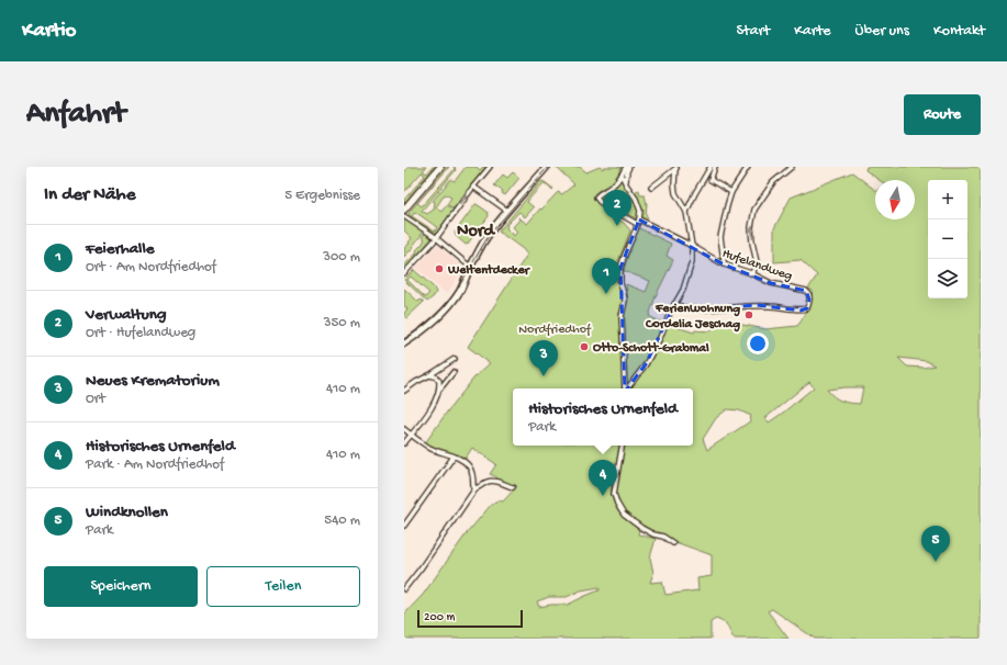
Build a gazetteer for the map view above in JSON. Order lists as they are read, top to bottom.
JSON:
{
  "streets": {
    "street": ["Hufelandweg"]
  },
  "districts": ["Nord"],
  "parks": ["Nordfriedhof"],
  "places": ["Weltentdecker", "Ferienwohnung Cordelia Jeschag", "Otto-Schott-Grabmal"],
  "scale_bar": "200 m",
  "north": "bottom",
  "page": {
    "header": "Kartio",
    "nav": [
      "Start",
      "Karte",
      "Über uns",
      "Kontakt"
    ],
    "buttons": [
      "Route",
      ["Speichern", "Teilen"]
    ],
    "title": "Anfahrt",
    "heading": ["In der Nähe", "5 Ergebnisse"],
    "map_buttons": ["+", "−"],
    "pins": [
      "2",
      "1",
      "3",
      "4",
      "5"
    ],
    "list": [
      {
        "mark": "1",
        "name": "Feierhalle",
        "note": "Ort · Am Nordfriedhof",
        "value": "300 m"
      },
      {
        "mark": "2",
        "name": "Verwaltung",
        "note": "Ort · Hufelandweg",
        "value": "350 m"
      },
      {
        "mark": "3",
        "name": "Neues Krematorium",
        "note": "Ort",
        "value": "410 m"
      },
      {
        "mark": "4",
        "name": "Historisches Urnenfeld",
        "note": "Park · Am Nordfriedhof",
        "value": "410 m"
      },
      {
        "mark": "5",
        "name": "Windknollen",
        "note": "Park",
        "value": "540 m"
      }
    ],
    "popup": ["Historisches Urnenfeld", "Park"],
    "scale": "200 m"
  }
}
